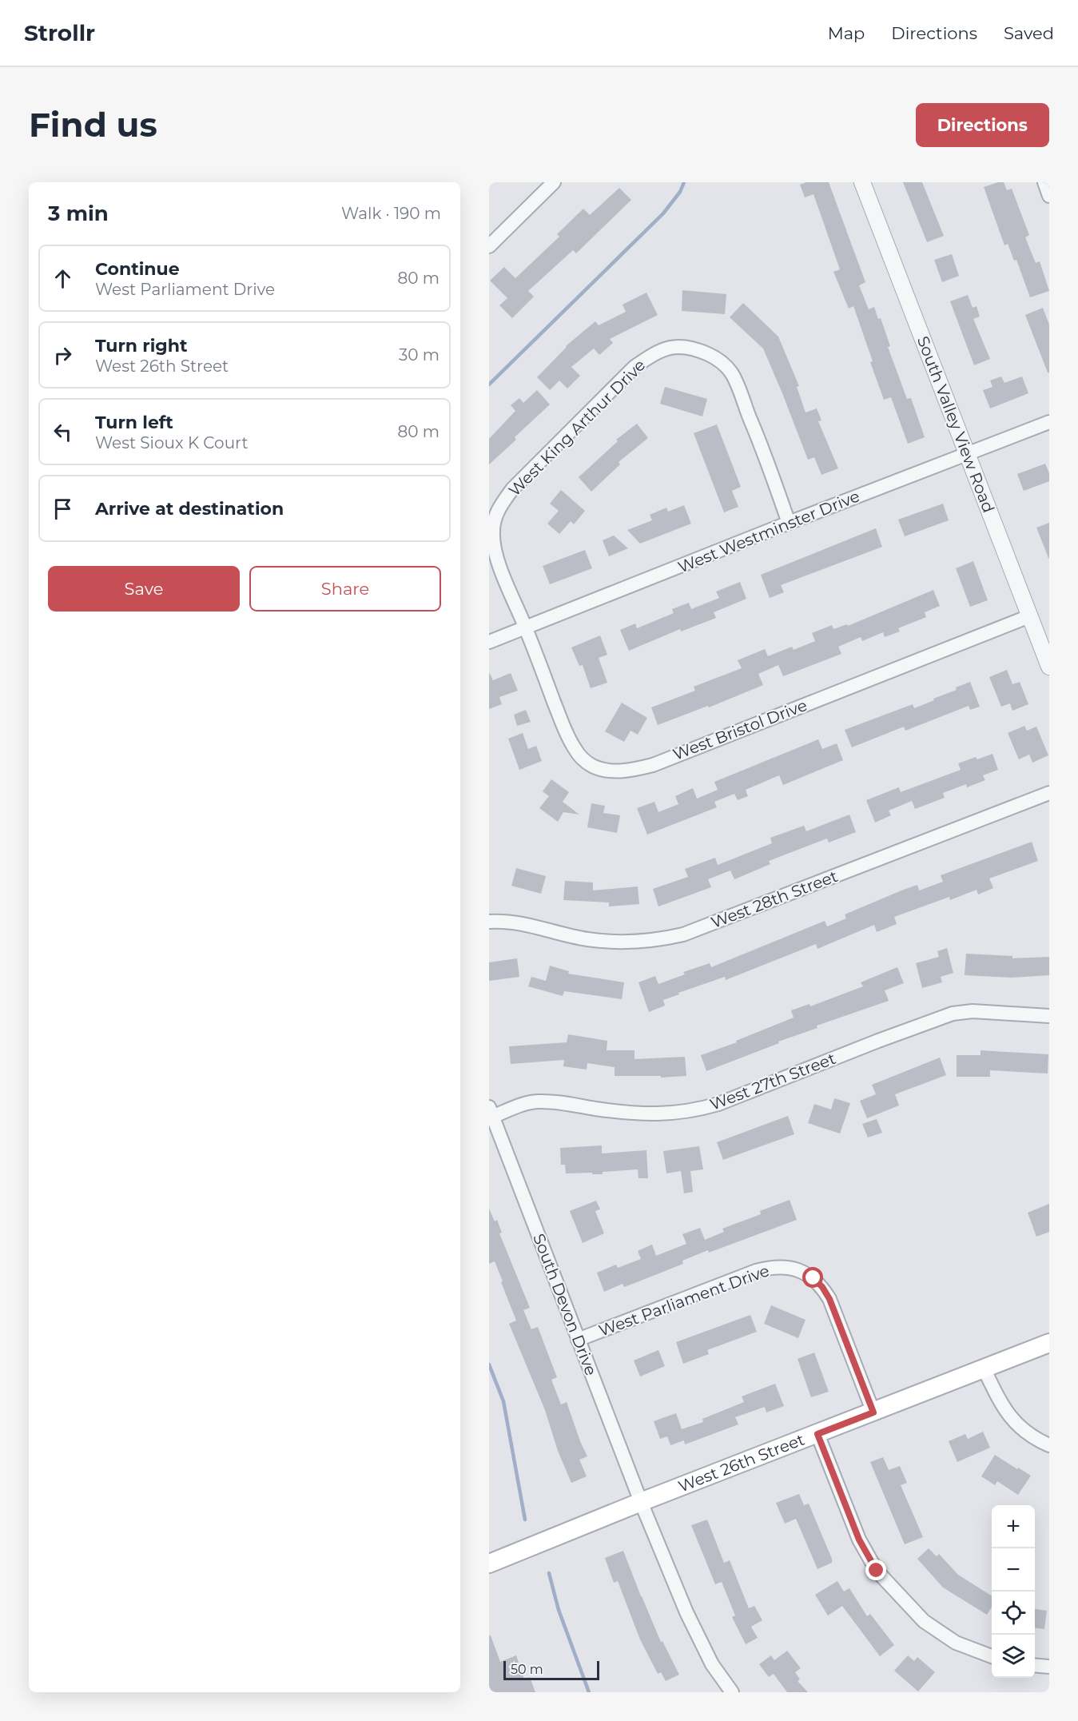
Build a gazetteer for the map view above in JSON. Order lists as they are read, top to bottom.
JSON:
{
  "streets": {
    "main road": ["West 26th Street"],
    "street": [
      "South Valley View Road",
      "West King Arthur Drive",
      "West Westminster Drive",
      "West Bristol Drive",
      "West 28th Street",
      "West 27th Street",
      "West Parliament Drive",
      "South Devon Drive"
    ]
  },
  "crossings": [
    ["South Valley View Road", "West Westminster Drive"],
    ["South Valley View Road", "West Bristol Drive"],
    ["West King Arthur Drive", "West Westminster Drive"],
    ["West King Arthur Drive", "West Bristol Drive"],
    ["West Westminster Drive", "West Bristol Drive"],
    ["West 27th Street", "South Devon Drive"],
    ["West Parliament Drive", "South Devon Drive"],
    ["West Parliament Drive", "West 26th Street"],
    ["South Devon Drive", "West 26th Street"]
  ],
  "scale_bar": "50 m",
  "page": {
    "header": "Strollr",
    "nav": ["Map", "Directions", "Saved"],
    "buttons": [
      "Directions",
      ["Save", "Share"]
    ],
    "title": "Find us",
    "heading": ["3 min", "Walk · 190 m"],
    "list": [
      ["Continue", "West Parliament Drive", "80 m"],
      ["Turn right", "West 26th Street", "30 m"],
      ["Turn left", "West Sioux K Court", "80 m"],
      "Arrive at destination"
    ],
    "map_buttons": ["+", "−"],
    "scale": "50 m"
  }
}
